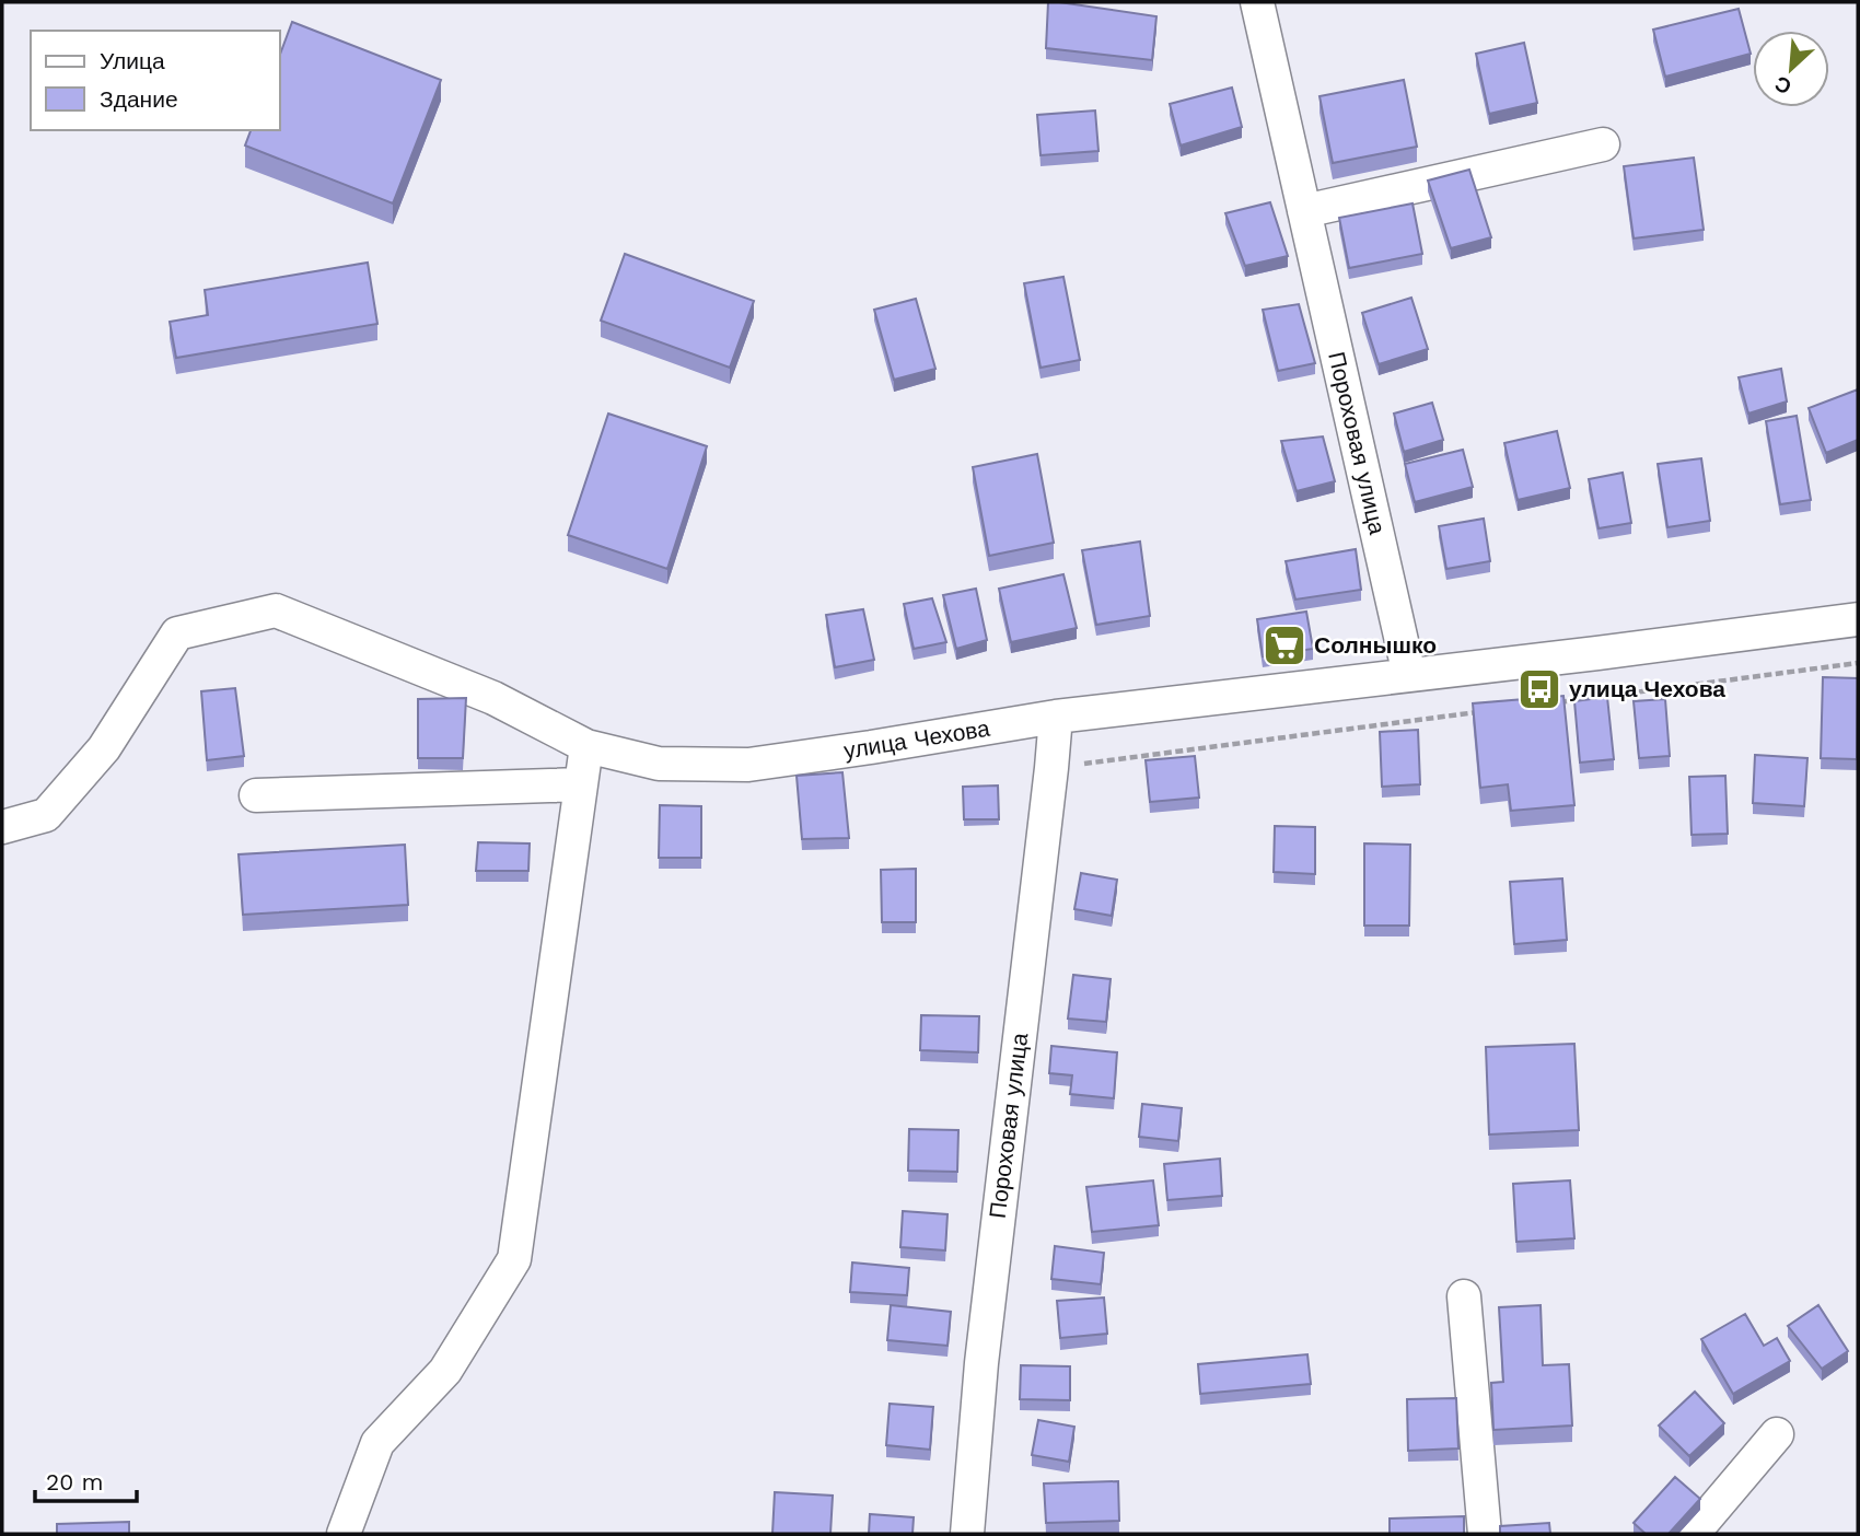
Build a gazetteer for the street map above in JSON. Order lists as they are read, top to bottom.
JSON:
{
  "streets": {
    "street": ["Пороховая улица", "улица Чехова"]
  },
  "crossings": [
    ["Пороховая улица", "улица Чехова"]
  ],
  "places": {
    "supermarket": ["Солнышко"],
    "bus stop": ["улица Чехова"]
  },
  "legend": ["Улица", "Здание"],
  "scale_bar": "20 m",
  "north": "bottom left"
}
